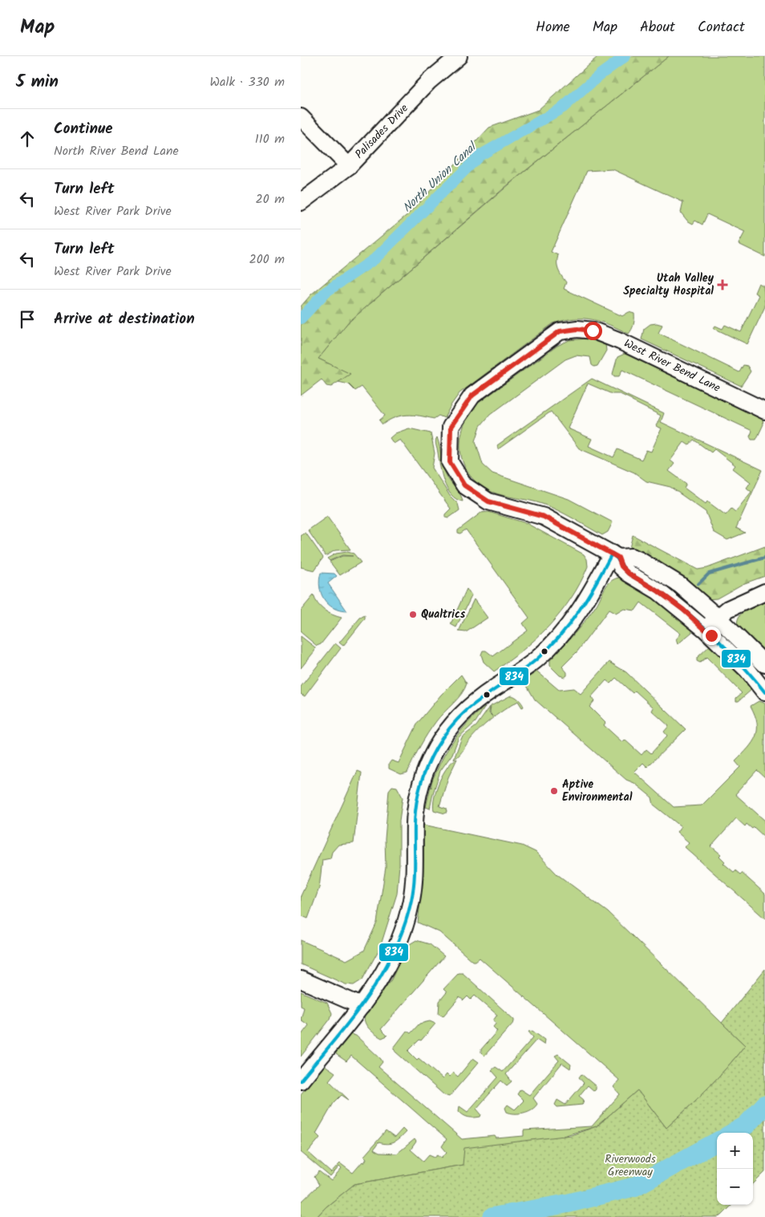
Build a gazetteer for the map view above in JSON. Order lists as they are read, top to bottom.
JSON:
{
  "streets": {
    "street": ["Palisades Drive", "West River Bend Lane"]
  },
  "water": ["North Union Canal"],
  "parks": ["Riverwoods Greenway"],
  "places": {
    "health": ["Utah Valley Specialty Hospital"],
    "other": ["Qualtrics", "Aptive Environmental"]
  },
  "lines": ["transit line 834"],
  "page": {
    "header": "Map",
    "nav": [
      "Home",
      "Map",
      "About",
      "Contact"
    ],
    "heading": ["5 min", "Walk · 330 m"],
    "list": [
      ["Continue", "North River Bend Lane", "110 m"],
      ["Turn left", "West River Park Drive", "20 m"],
      ["Turn left", "West River Park Drive", "200 m"],
      "Arrive at destination"
    ],
    "map_buttons": ["+", "−"]
  }
}
